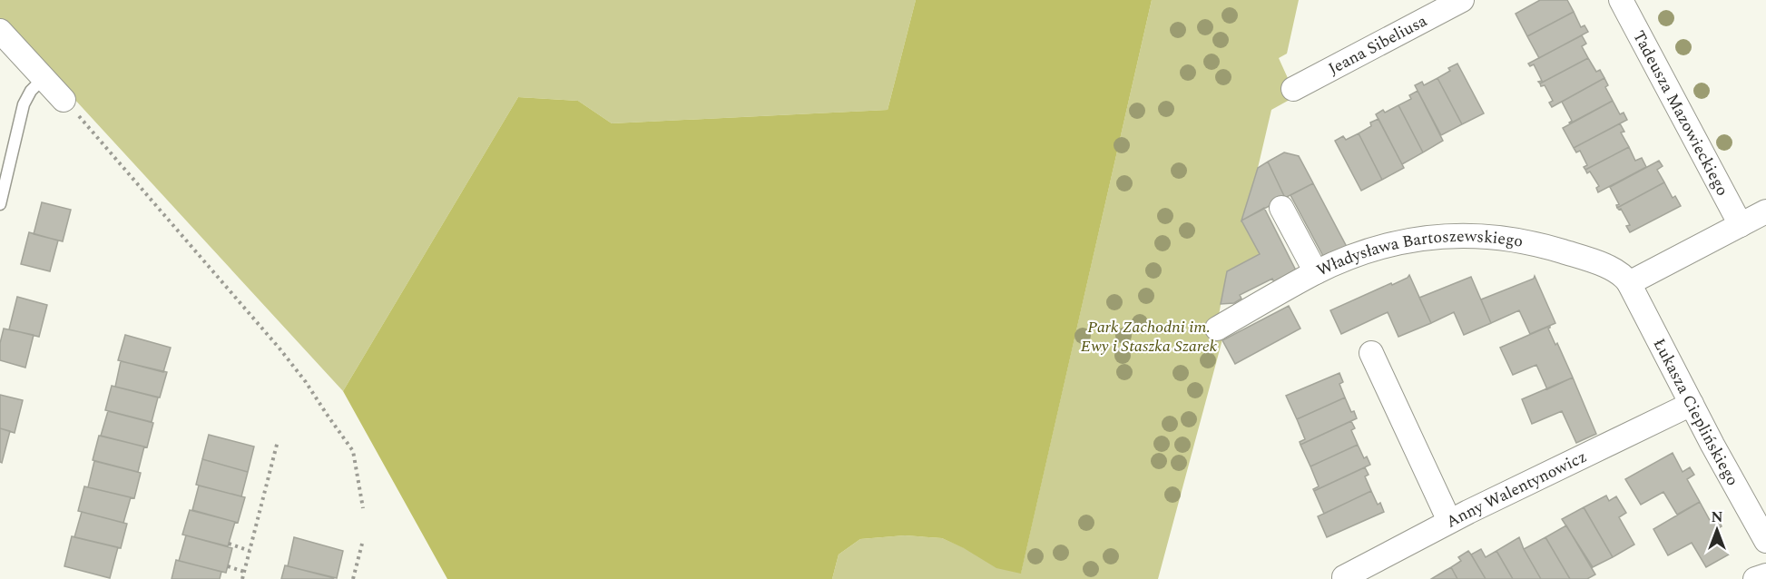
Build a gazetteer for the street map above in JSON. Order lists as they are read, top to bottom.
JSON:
{
  "streets": {
    "street": [
      "Jeana Sibeliusa",
      "Tadeusza Mazowieckiego",
      "Władysława Bartoszewskiego",
      "Łukasza Cieplińskiego",
      "Anny Walentynowicz"
    ]
  },
  "crossings": [
    ["Władysława Bartoszewskiego", "Łukasza Cieplińskiego"],
    ["Łukasza Cieplińskiego", "Anny Walentynowicz"]
  ],
  "parks": ["Park Zachodni im. Ewy i Staszka Szarek"],
  "north": "top"
}
